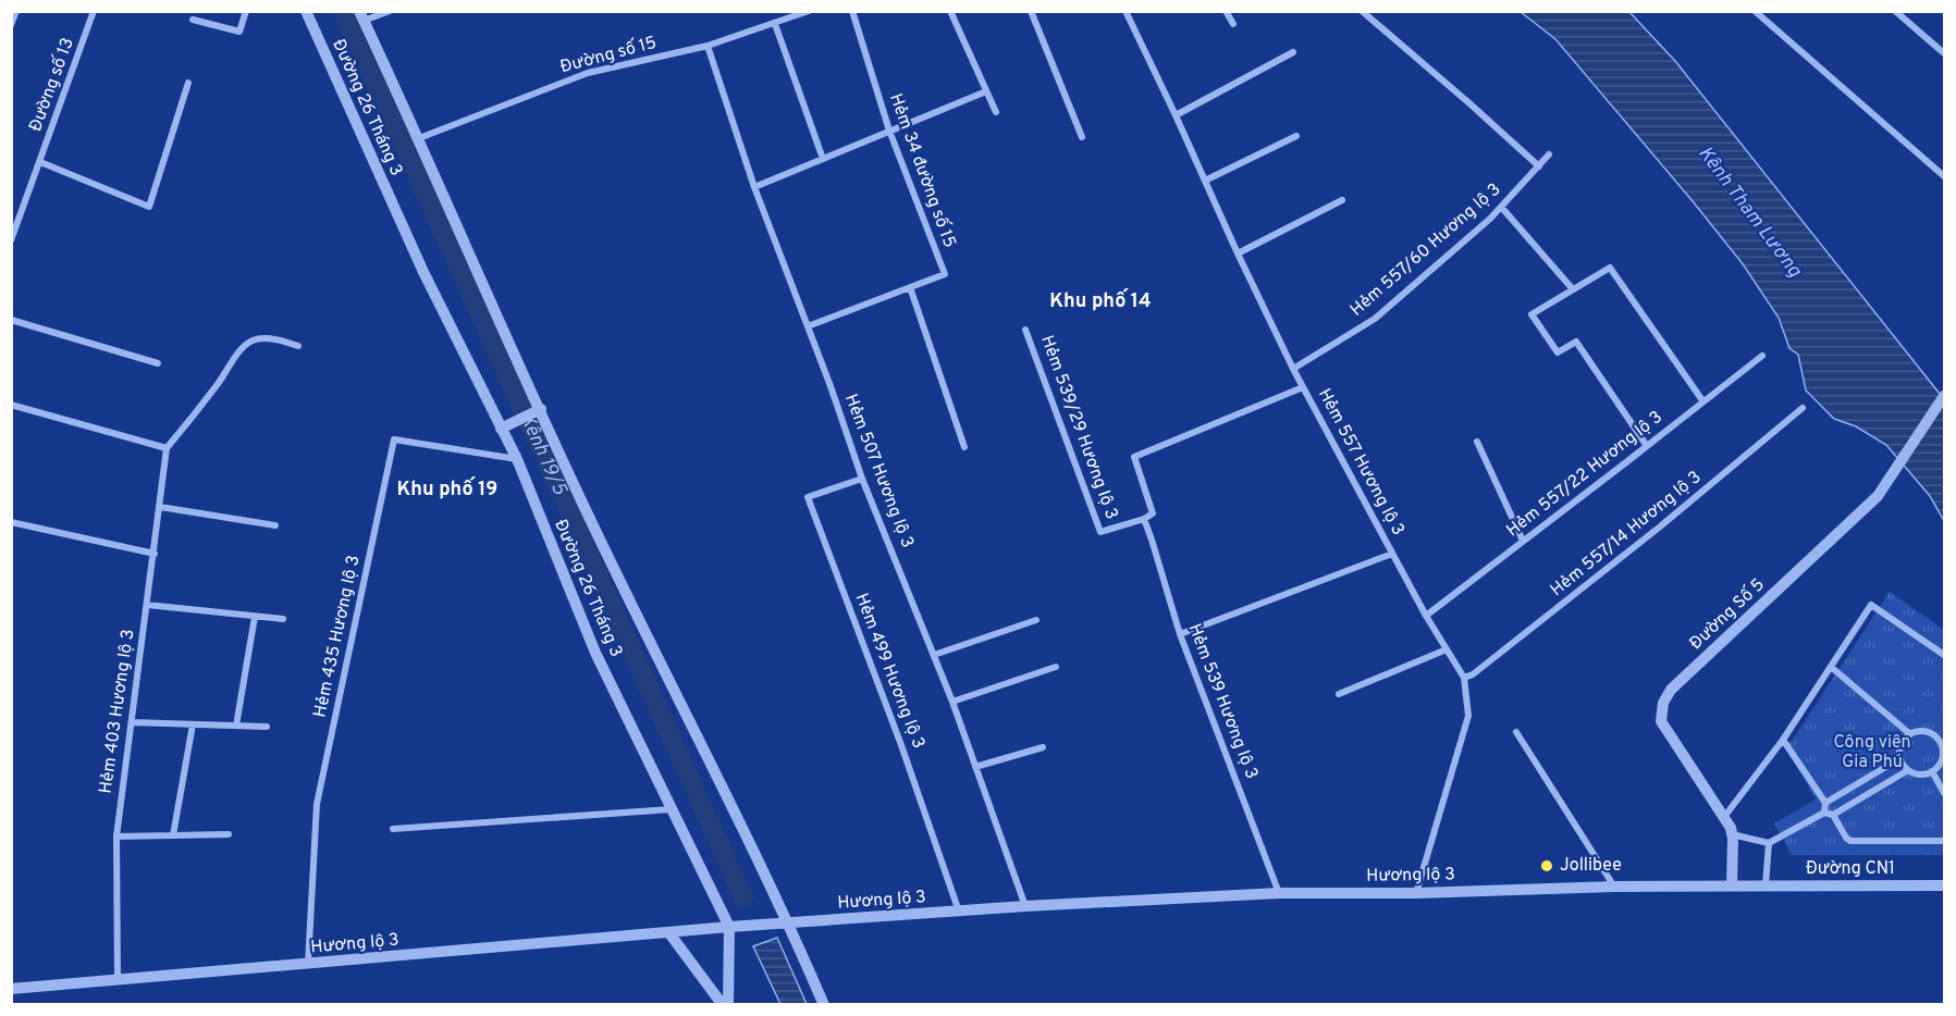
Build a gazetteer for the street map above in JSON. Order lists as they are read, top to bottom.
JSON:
{
  "streets": {
    "street": [
      "Đường số 15",
      "Đường số 13",
      "Đường 26 Tháng 3",
      "Hẻm 34 đường số 15",
      "Hẻm 557/60 Hương lộ 3",
      "Hẻm 539/29 Hương lộ 3",
      "Hẻm 557 Hương lộ 3",
      "Hẻm 507 Hương lộ 3",
      "Hẻm 557/22 Hương lộ 3",
      "Hẻm 557/14 Hương lộ 3",
      "Đường Số 5",
      "Hẻm 435 Hương lộ 3",
      "Hẻm 499 Hương lộ 3",
      "Hẻm 539 Hương lộ 3",
      "Hẻm 403 Hương lộ 3",
      "Đường CN1",
      "Hương lộ 3"
    ]
  },
  "crossings": [
    ["Đường số 15", "Đường 26 Tháng 3"],
    ["Đường số 15", "Hẻm 507 Hương lộ 3"],
    ["Đường 26 Tháng 3", "Hẻm 435 Hương lộ 3"],
    ["Đường 26 Tháng 3", "Hương lộ 3"],
    ["Hẻm 34 đường số 15", "Hẻm 507 Hương lộ 3"],
    ["Hẻm 557/60 Hương lộ 3", "Hẻm 557 Hương lộ 3"],
    ["Hẻm 539/29 Hương lộ 3", "Hẻm 539 Hương lộ 3"],
    ["Hẻm 557 Hương lộ 3", "Hẻm 557/22 Hương lộ 3"],
    ["Hẻm 557 Hương lộ 3", "Hẻm 557/14 Hương lộ 3"],
    ["Hẻm 557 Hương lộ 3", "Hương lộ 3"],
    ["Hẻm 507 Hương lộ 3", "Hẻm 499 Hương lộ 3"],
    ["Hẻm 507 Hương lộ 3", "Hương lộ 3"],
    ["Đường Số 5", "Hương lộ 3"],
    ["Hẻm 435 Hương lộ 3", "Hương lộ 3"],
    ["Hẻm 499 Hương lộ 3", "Hương lộ 3"],
    ["Hẻm 539 Hương lộ 3", "Hương lộ 3"],
    ["Hẻm 403 Hương lộ 3", "Hương lộ 3"],
    ["Đường CN1", "Hương lộ 3"]
  ],
  "districts": ["Khu phố 14", "Khu phố 19"],
  "water": ["Kênh Tham Lương", "Kênh 19/5"],
  "parks": ["Công viên Gia Phú"],
  "places": ["Jollibee"]
}
